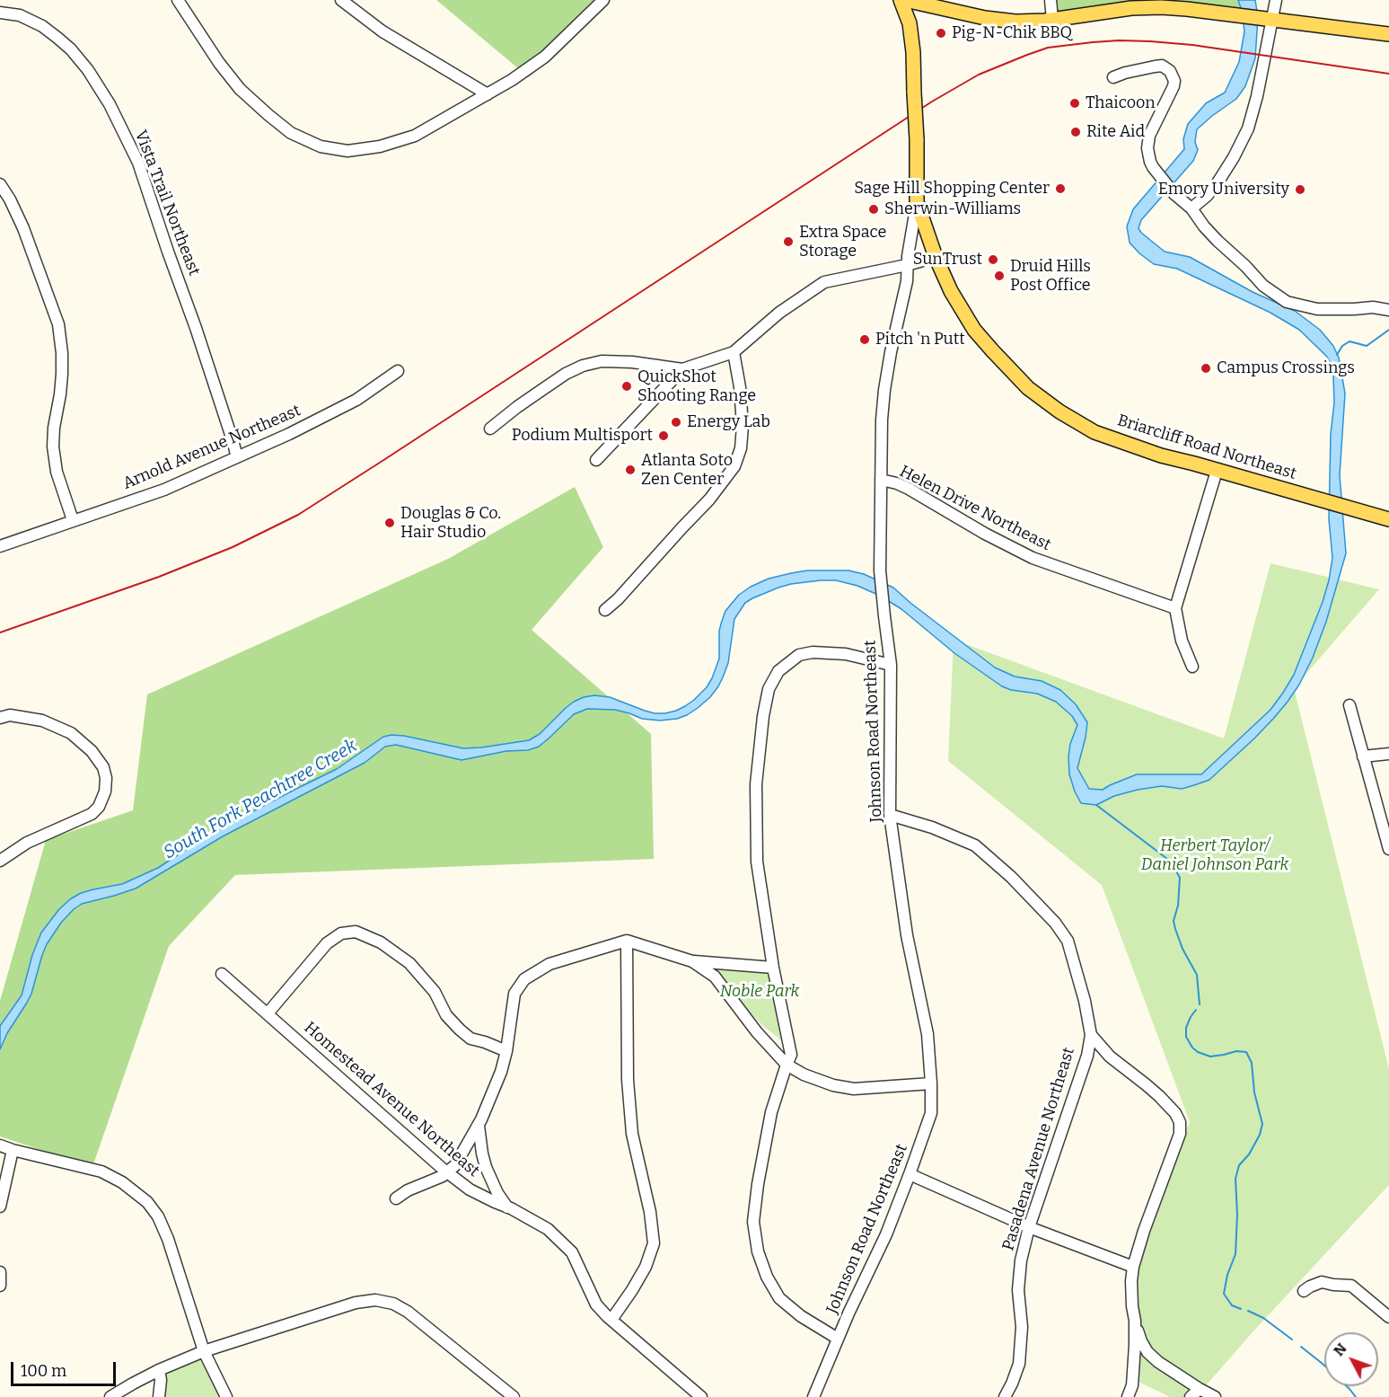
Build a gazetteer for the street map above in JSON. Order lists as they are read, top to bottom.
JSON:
{
  "streets": {
    "main road": ["Briarcliff Road Northeast"],
    "street": [
      "Vista Trail Northeast",
      "Arnold Avenue Northeast",
      "Helen Drive Northeast",
      "Johnson Road Northeast",
      "Homestead Avenue Northeast",
      "Pasadena Avenue Northeast"
    ]
  },
  "crossings": [
    ["Vista Trail Northeast", "Arnold Avenue Northeast"],
    ["Briarcliff Road Northeast", "Johnson Road Northeast"],
    ["Helen Drive Northeast", "Johnson Road Northeast"],
    ["Johnson Road Northeast", "Pasadena Avenue Northeast"]
  ],
  "water": ["South Fork Peachtree Creek"],
  "parks": ["Herbert Taylor/ Daniel Johnson Park", "Noble Park"],
  "places": [
    "Pig-N-Chik BBQ",
    "Thaicoon",
    "Rite Aid",
    "Sage Hill Shopping Center",
    "Emory University",
    "Sherwin-Williams",
    "Extra Space Storage",
    "SunTrust",
    "Druid Hills Post Office",
    "Pitch 'n Putt",
    "Campus Crossings",
    "QuickShot Shooting Range",
    "Energy Lab",
    "Podium Multisport",
    "Atlanta Soto Zen Center",
    "Douglas & Co. Hair Studio"
  ],
  "scale_bar": "100 m",
  "north": "top left"
}
